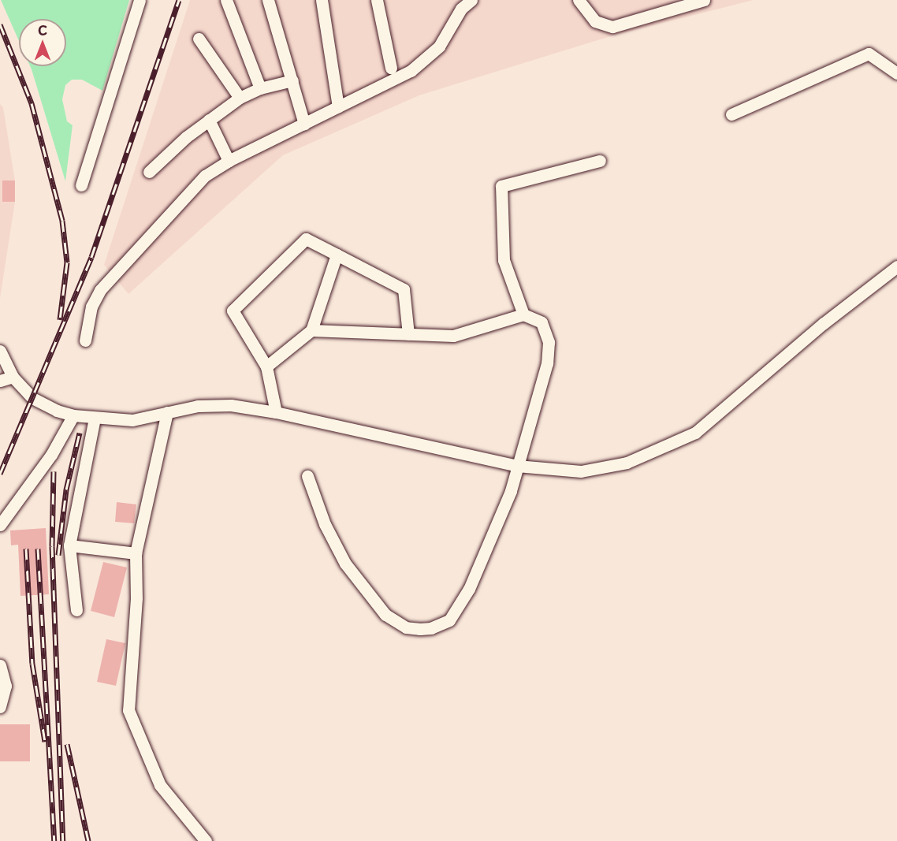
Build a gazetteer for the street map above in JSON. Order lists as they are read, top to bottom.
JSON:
{
  "north": "top"
}
